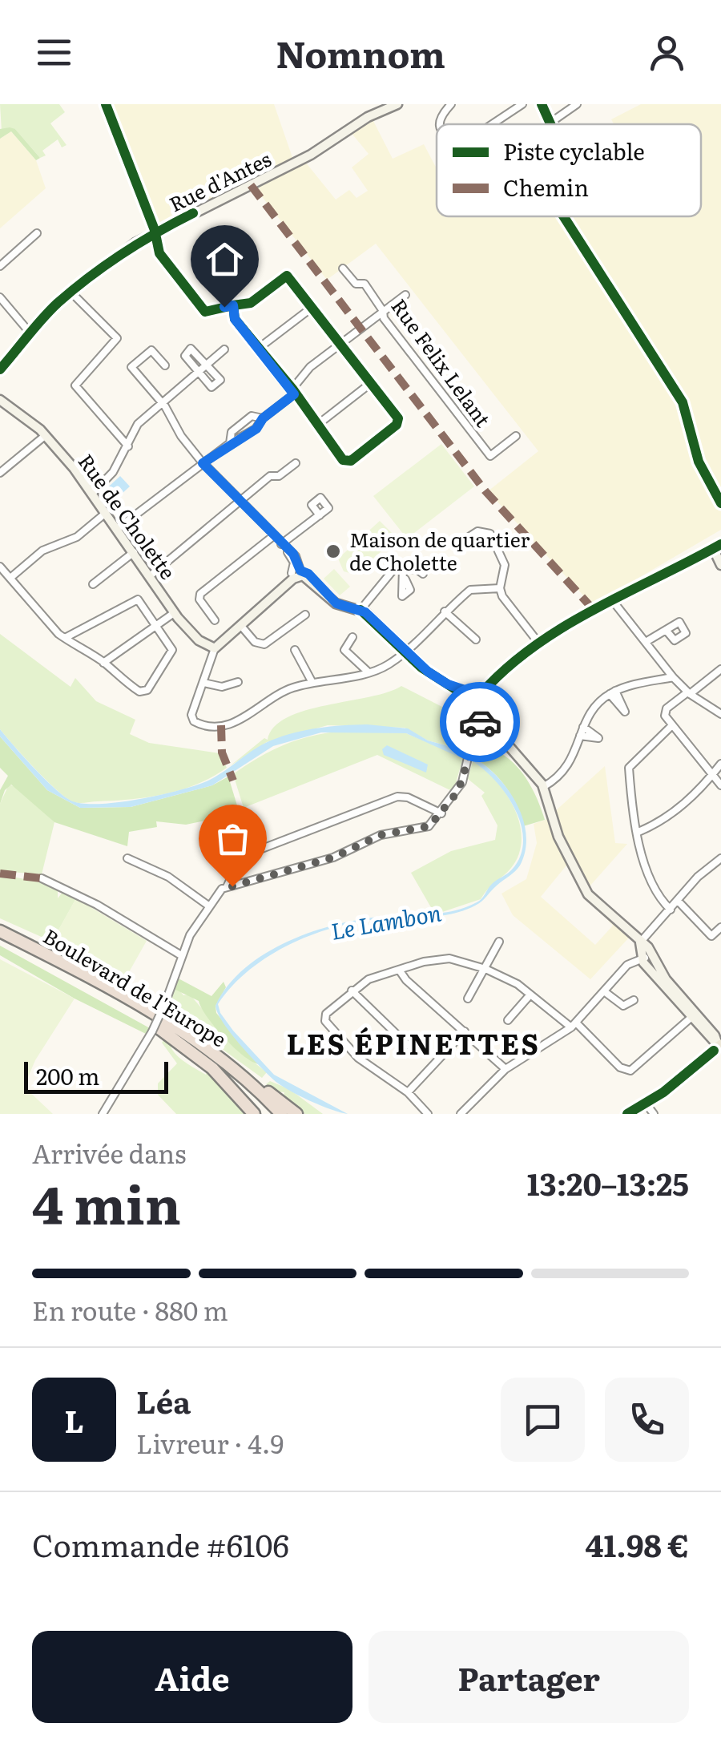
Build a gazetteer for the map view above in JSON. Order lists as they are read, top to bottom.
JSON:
{
  "streets": {
    "highway": ["Boulevard de l'Europe"],
    "street": ["Rue d'Antes", "Rue Felix Lelant", "Rue de Cholette"]
  },
  "districts": ["LES ÉPINETTES"],
  "water": ["Le Lambon"],
  "places": ["Maison de quartier de Cholette"],
  "legend": ["Piste cyclable", "Chemin"],
  "scale_bar": "200 m",
  "page": {
    "header": "Nomnom",
    "scale": "200 m",
    "heading": ["4 min", "Arrivée dans", "13:20–13:25"],
    "panel": [
      "Léa",
      "Livreur · 4.9",
      "Commande #6106",
      "41.98 €"
    ],
    "bar": "En route · 880 m",
    "round": "L",
    "buttons": ["Aide", "Partager"]
  }
}
